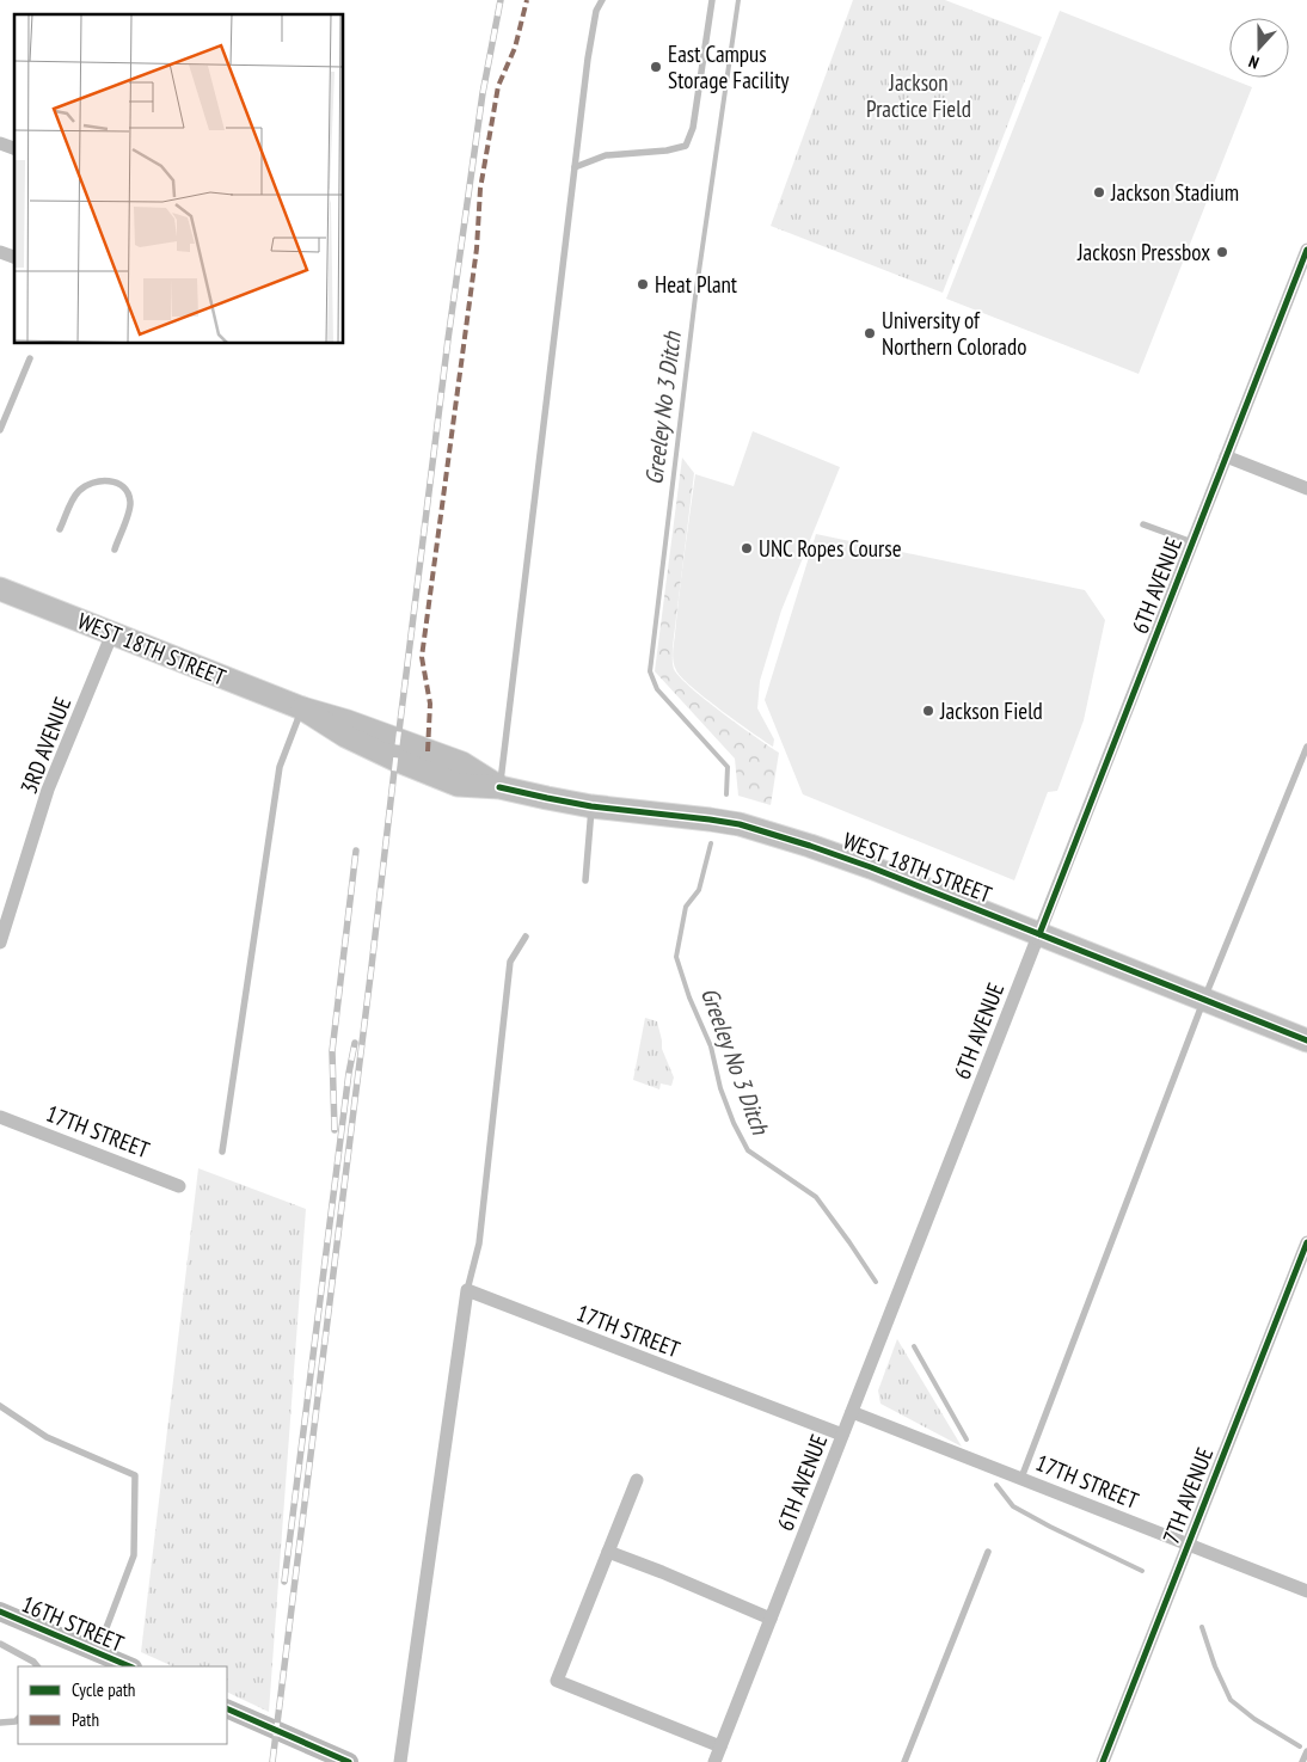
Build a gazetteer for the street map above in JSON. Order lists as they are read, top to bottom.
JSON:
{
  "streets": {
    "main road": ["WEST 18TH STREET", "16TH STREET"],
    "street": [
      "6TH AVENUE",
      "3RD AVENUE",
      "17TH STREET",
      "7TH AVENUE"
    ]
  },
  "crossings": [
    ["6TH AVENUE", "WEST 18TH STREET"],
    ["6TH AVENUE", "17TH STREET"],
    ["WEST 18TH STREET", "3RD AVENUE"],
    ["17TH STREET", "7TH AVENUE"]
  ],
  "water": ["Greeley No 3 Ditch"],
  "parks": ["Jackson Practice Field"],
  "places": [
    "East Campus Storage Facility",
    "Jackson Stadium",
    "Jackosn Pressbox",
    "Heat Plant",
    "University of Northern Colorado",
    "UNC Ropes Course",
    "Jackson Field"
  ],
  "legend": ["Cycle path", "Path"],
  "north": "bottom"
}
